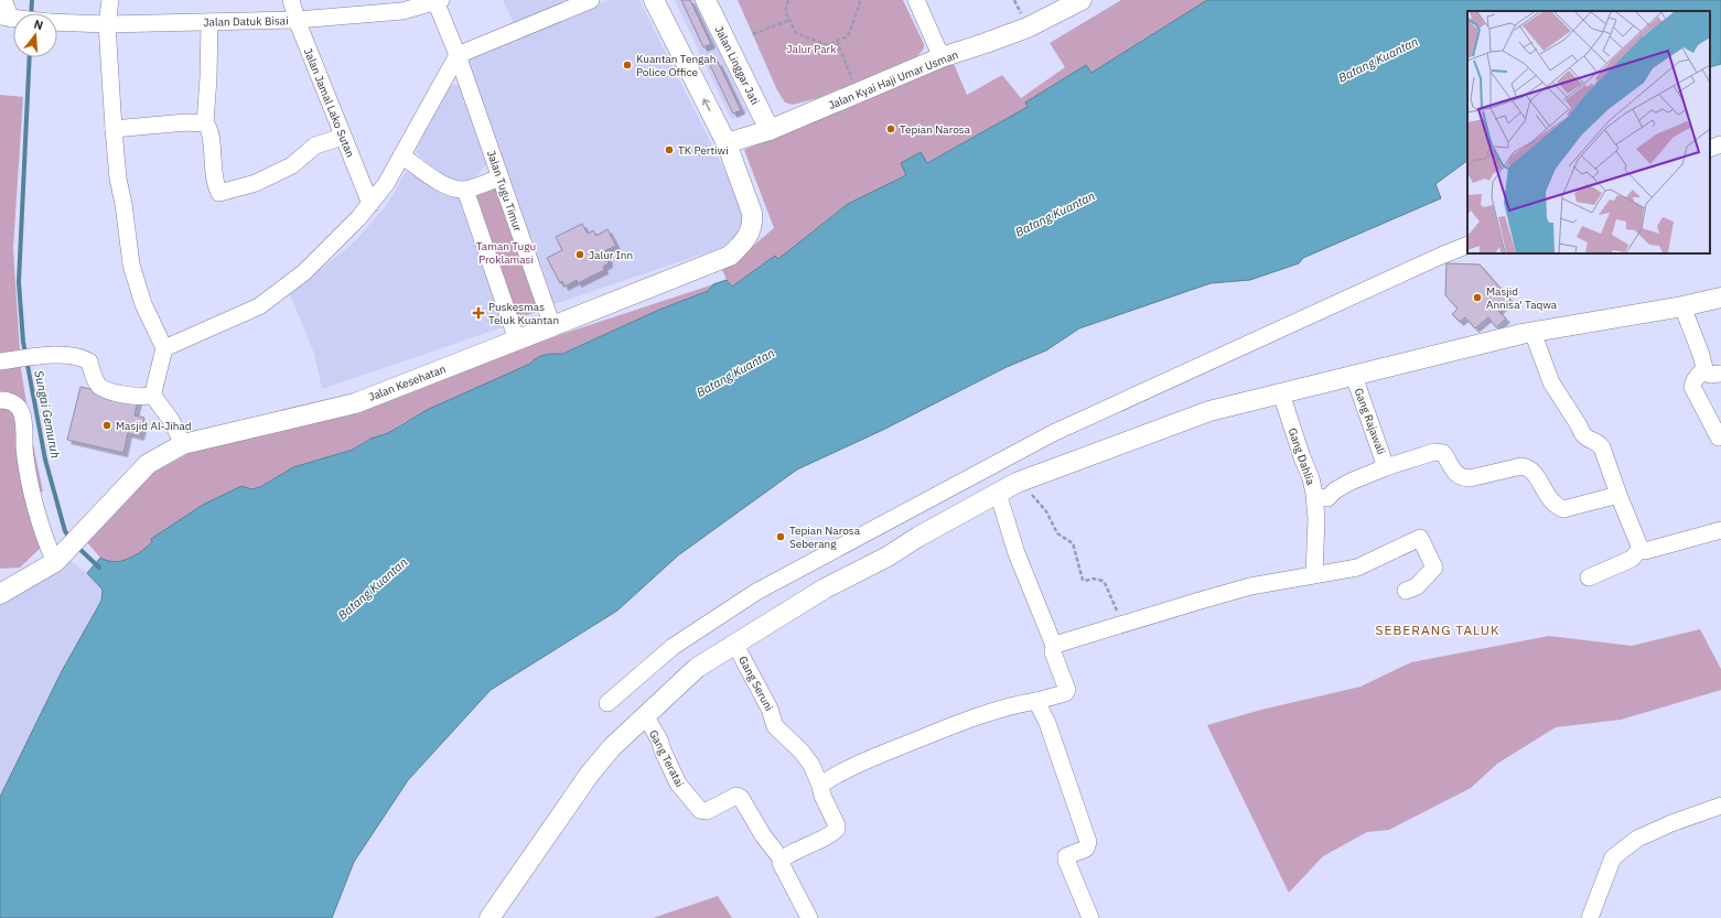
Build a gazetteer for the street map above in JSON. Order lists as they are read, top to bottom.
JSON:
{
  "streets": {
    "street": [
      "Jalan Datuk Bisai",
      "Jalan Linggar Jati",
      "Jalan Kyai Haji Umar Usman",
      "Jalan Jamal Lako Sutan",
      "Jalan Tugu Timur",
      "Jalan Kesehatan",
      "Gang Rajawali",
      "Gang Dahlia",
      "Gang Seruni",
      "Gang Teratai"
    ]
  },
  "crossings": [
    ["Jalan Datuk Bisai", "Jalan Jamal Lako Sutan"],
    ["Jalan Datuk Bisai", "Jalan Tugu Timur"],
    ["Jalan Linggar Jati", "Jalan Kyai Haji Umar Usman"],
    ["Jalan Kyai Haji Umar Usman", "Jalan Kesehatan"],
    ["Jalan Tugu Timur", "Jalan Kesehatan"],
    ["Gang Seruni", "Gang Teratai"]
  ],
  "districts": ["SEBERANG TALUK"],
  "water": ["Batang Kuantan", "Sungai Gemuruh"],
  "parks": ["Jalur Park", "Taman Tugu Proklamasi"],
  "places": {
    "other": [
      "Kuantan Tengah Police Office",
      "Tepian Narosa",
      "TK Pertiwi",
      "Jalur Inn",
      "Masjid Annisa' Taqwa",
      "Masjid Al-Jihad",
      "Tepian Narosa Seberang"
    ],
    "health": ["Puskesmas Teluk Kuantan"]
  },
  "north": "top"
}
